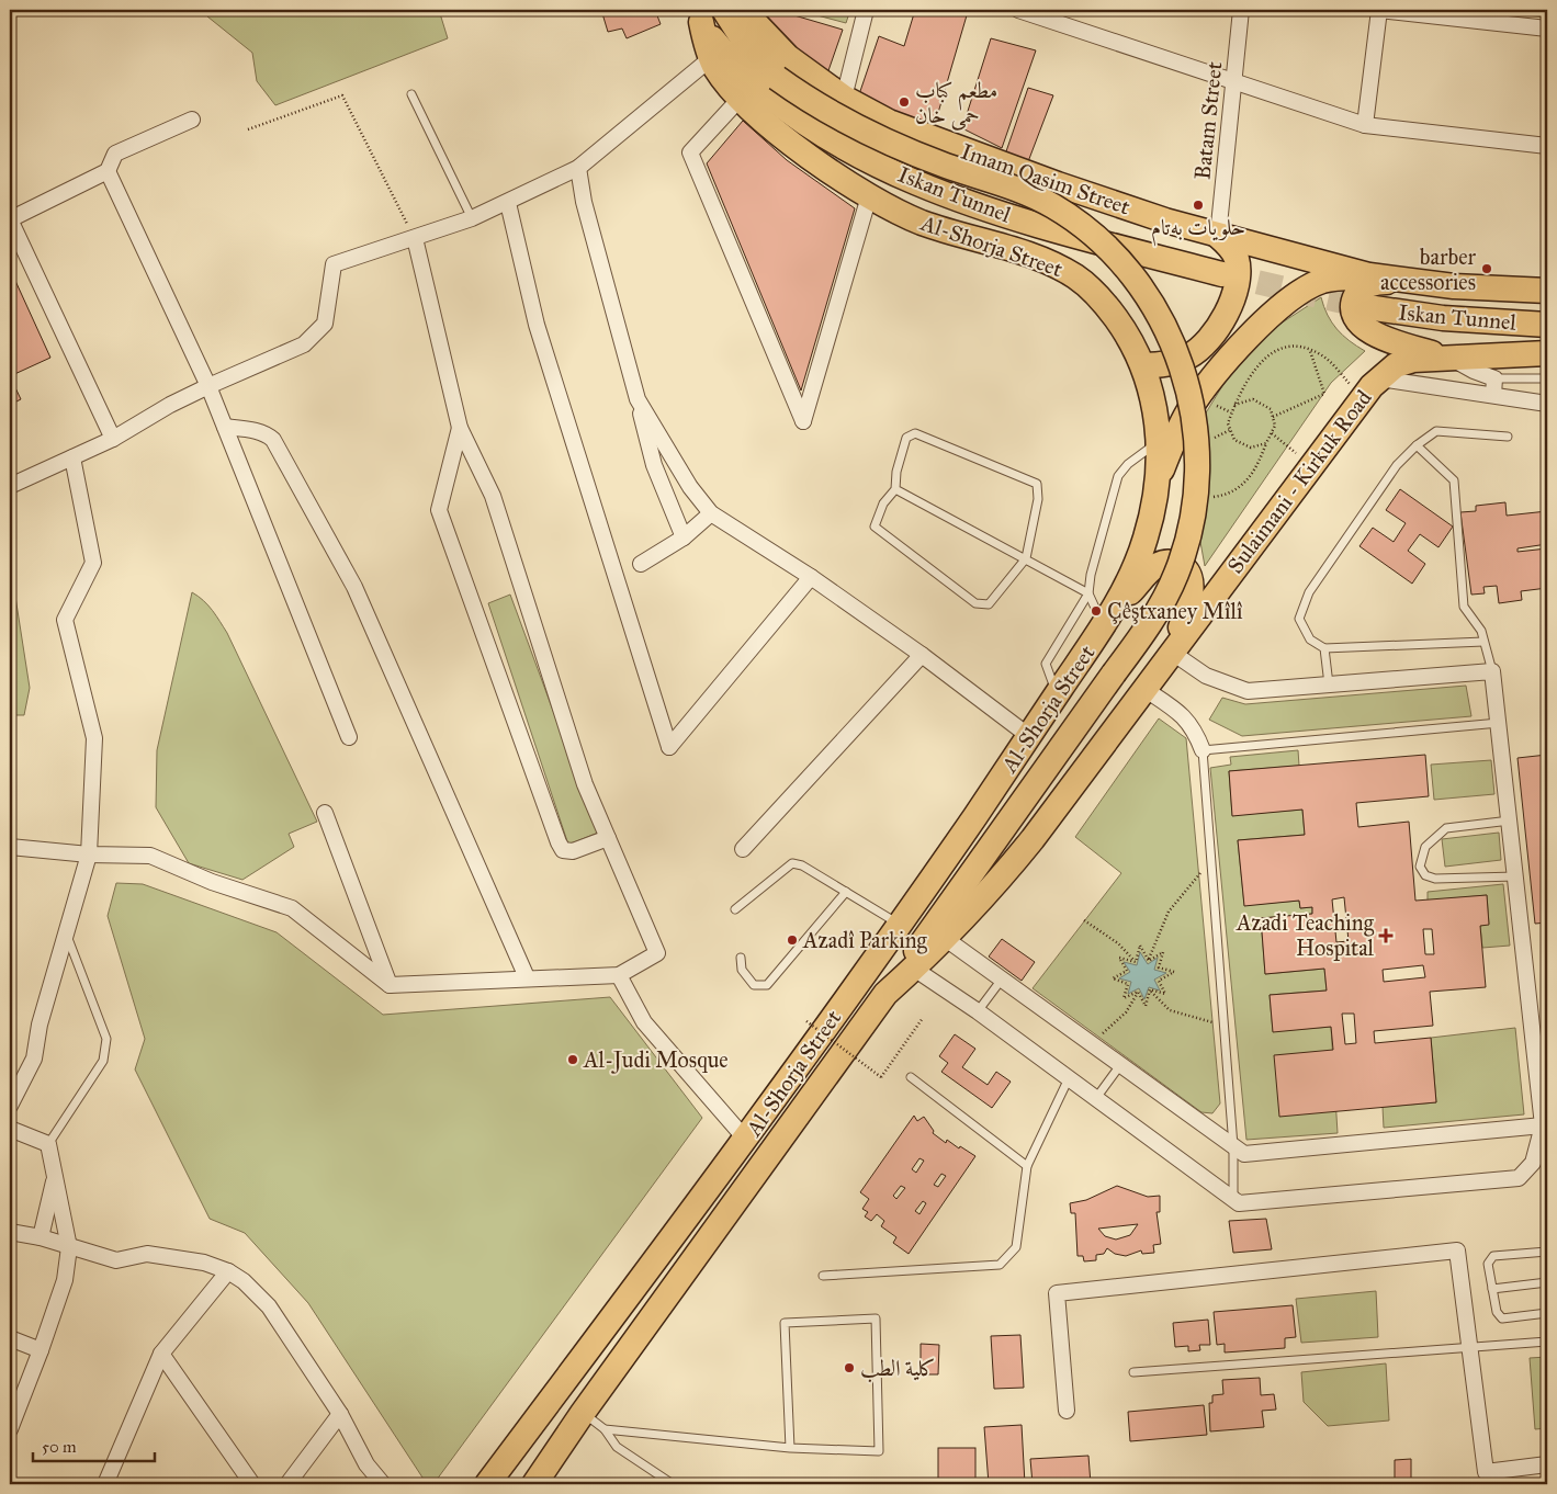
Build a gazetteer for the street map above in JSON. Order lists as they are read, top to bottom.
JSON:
{
  "streets": {
    "main road": [
      "Imam Qasim Street",
      "Iskan Tunnel",
      "Al-Shorja Street",
      "Sulaimani - Kirkuk Road"
    ],
    "street": ["Batam Street"]
  },
  "crossings": [
    ["Batam Street", "Imam Qasim Street"],
    ["Iskan Tunnel", "Al-Shorja Street"],
    ["Al-Shorja Street", "Sulaimani - Kirkuk Road"]
  ],
  "places": {
    "other": [
      "مطعم كباب حمى خان",
      "حلویات بەتام",
      "barber accessories",
      "Çêştxaney Mîlî",
      "Azadî Parking",
      "Al-Judi Mosque",
      "كلية الطب"
    ],
    "health": ["Azadi Teaching Hospital"]
  },
  "scale_bar": "50 m"
}
